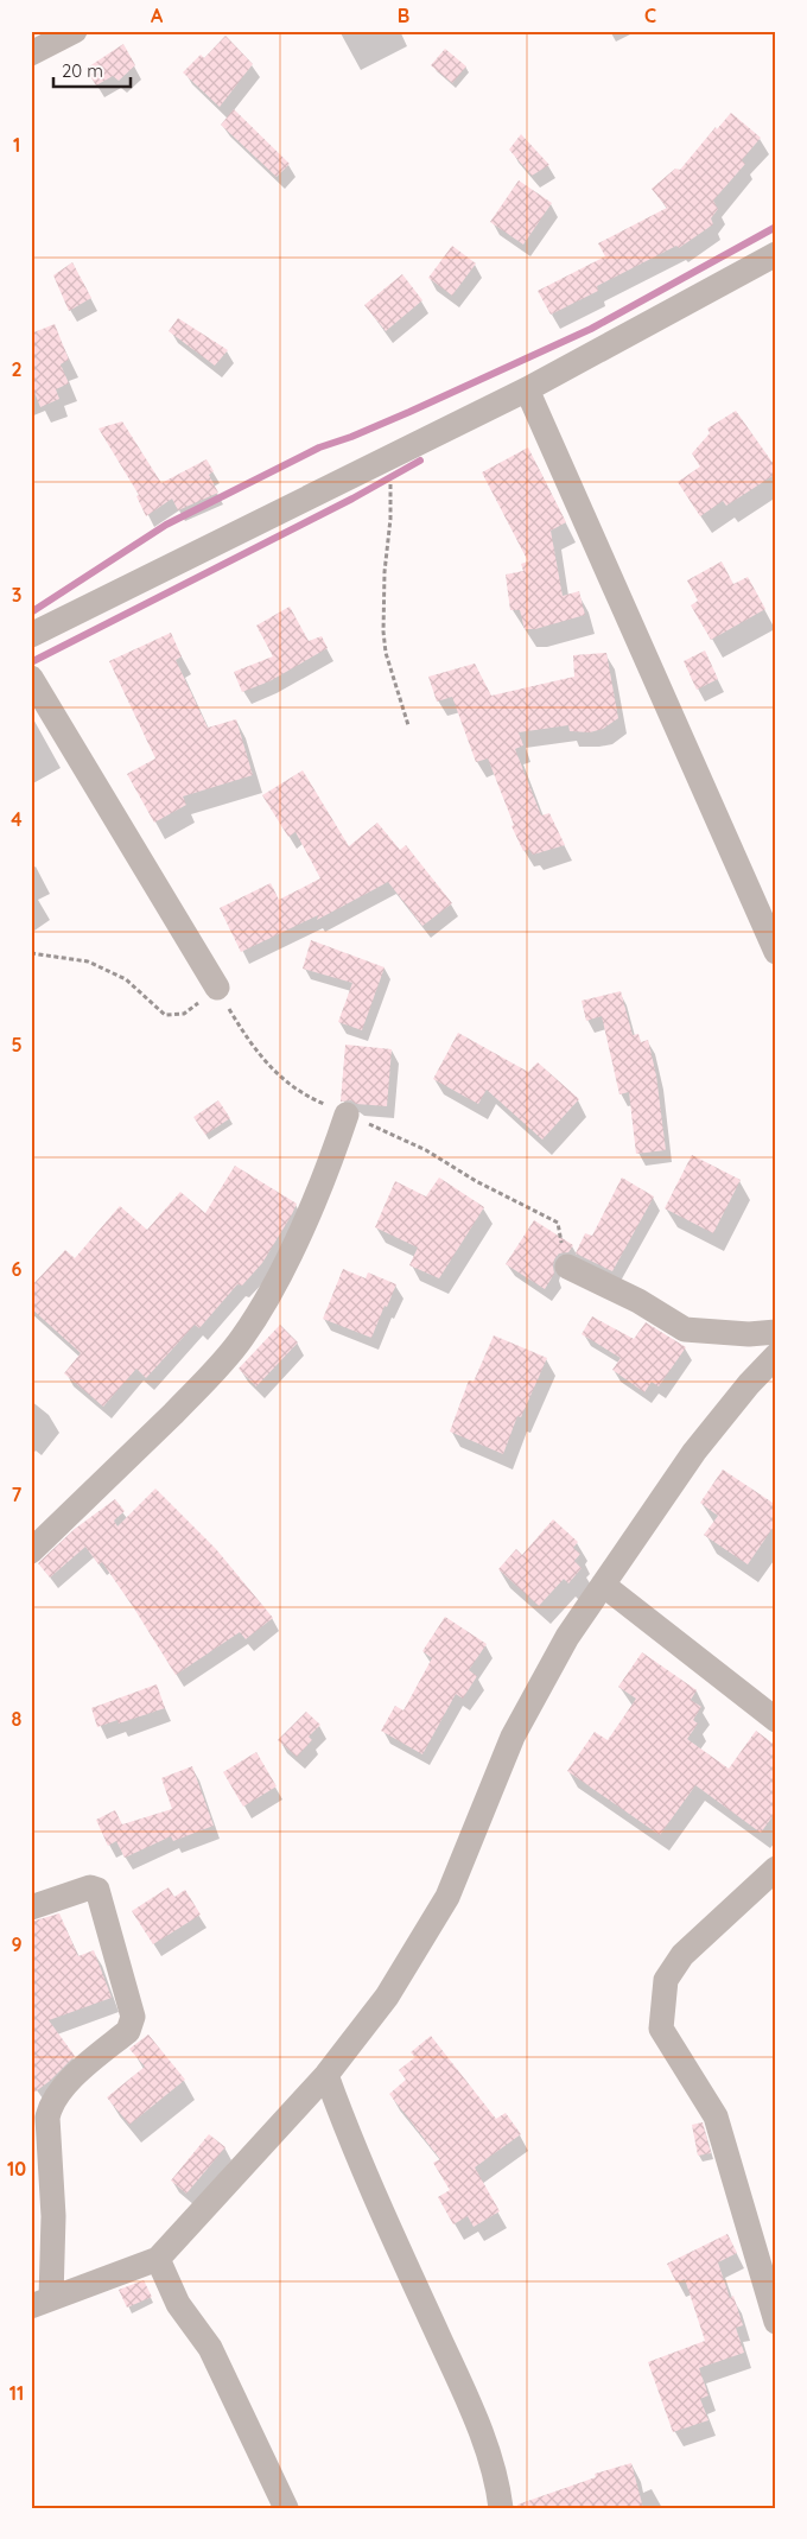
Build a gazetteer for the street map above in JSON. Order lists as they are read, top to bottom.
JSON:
{
  "scale_bar": "20 m",
  "grid": {
    "columns": ["A", "B", "C"],
    "rows": [
      "1",
      "2",
      "3",
      "4",
      "5",
      "6",
      "7",
      "8",
      "9",
      "10",
      "11"
    ]
  }
}
